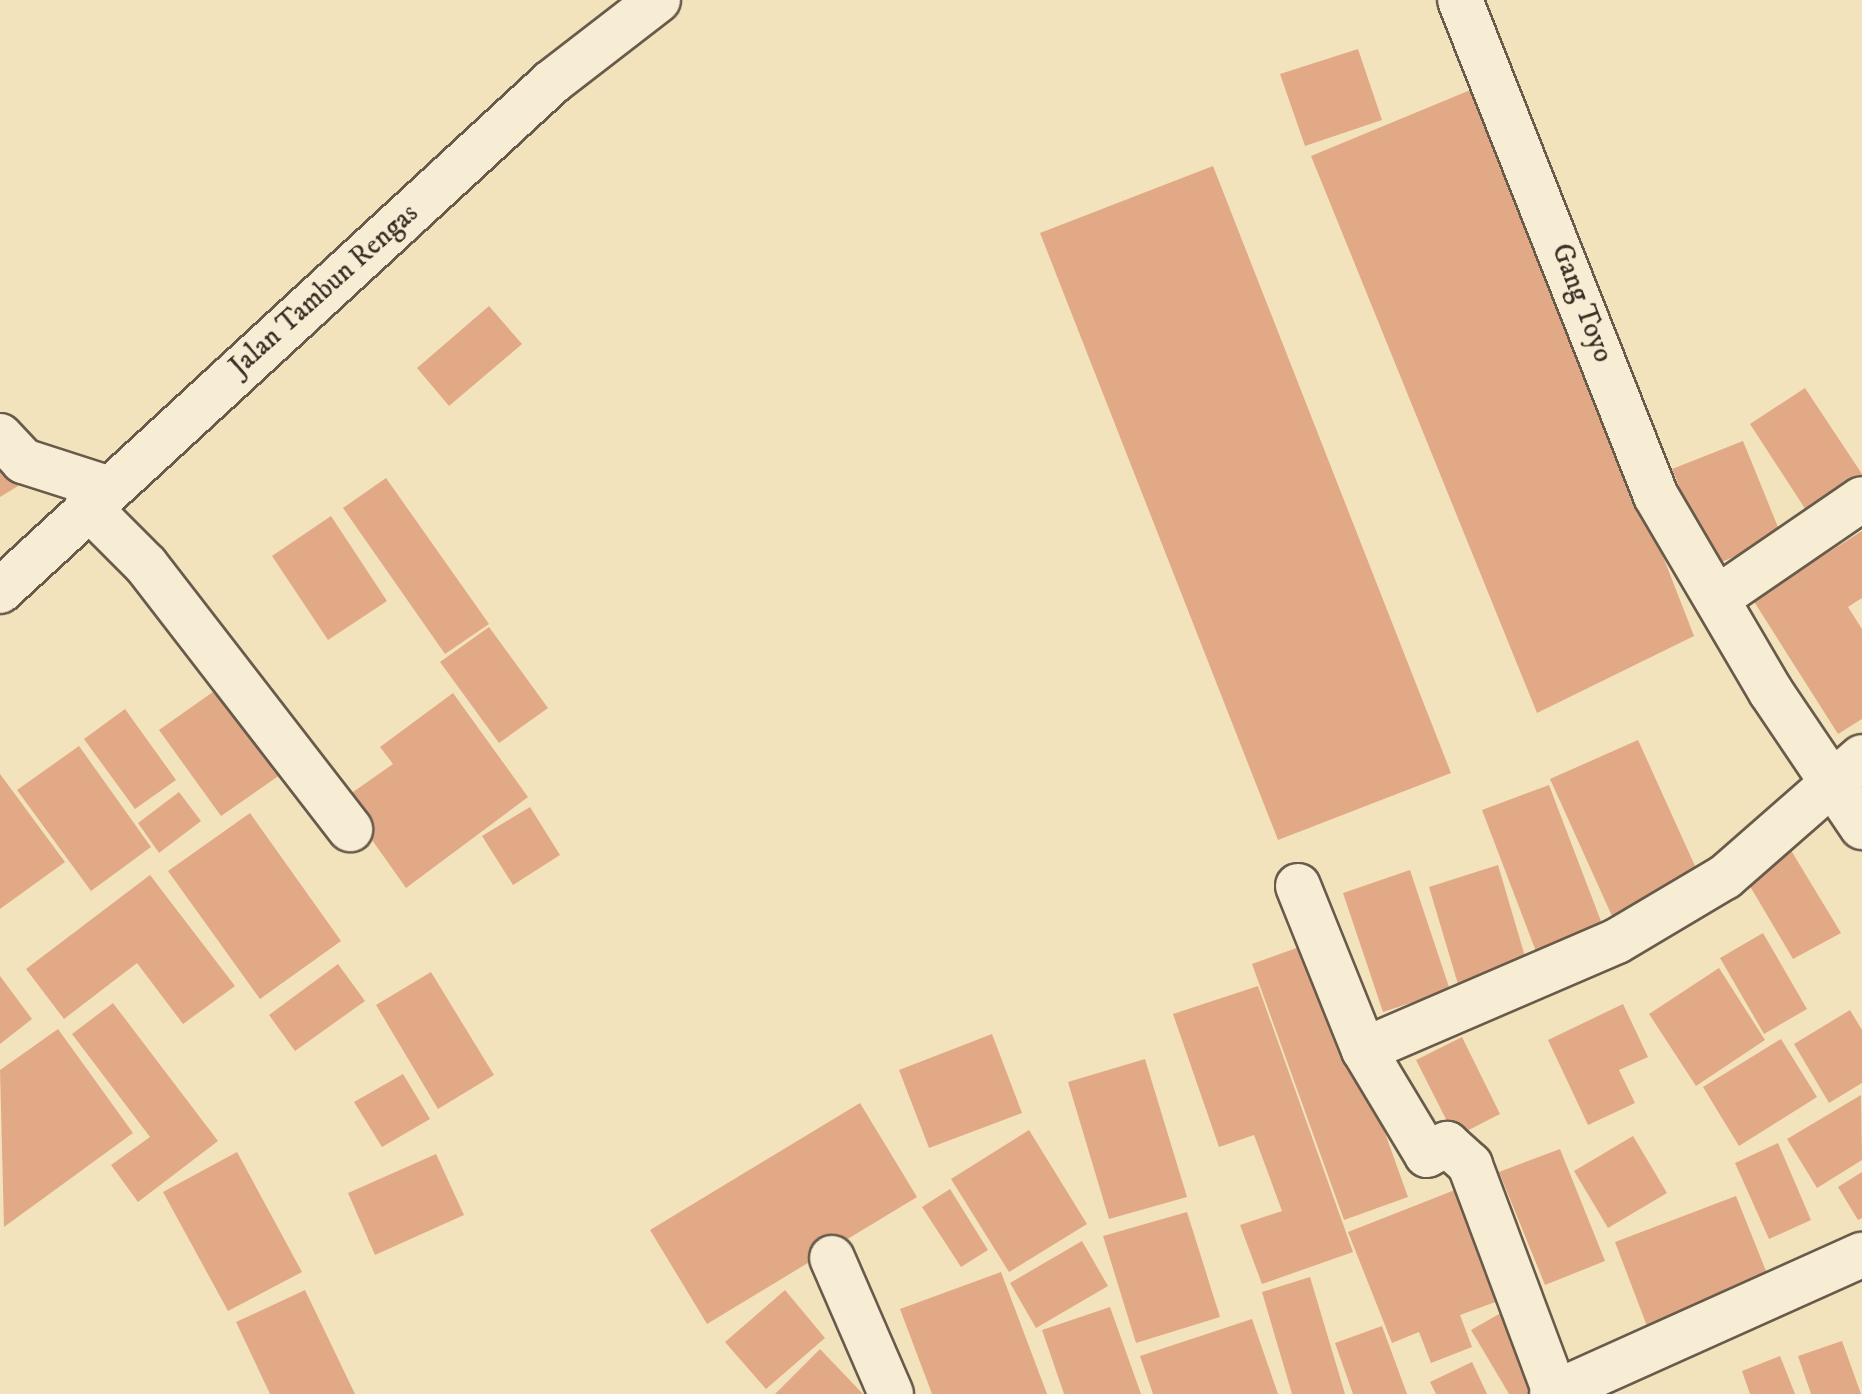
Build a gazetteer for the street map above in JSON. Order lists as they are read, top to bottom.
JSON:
{
  "streets": {
    "street": ["Jalan Tambun Rengas", "Gang Toyo"]
  }
}
